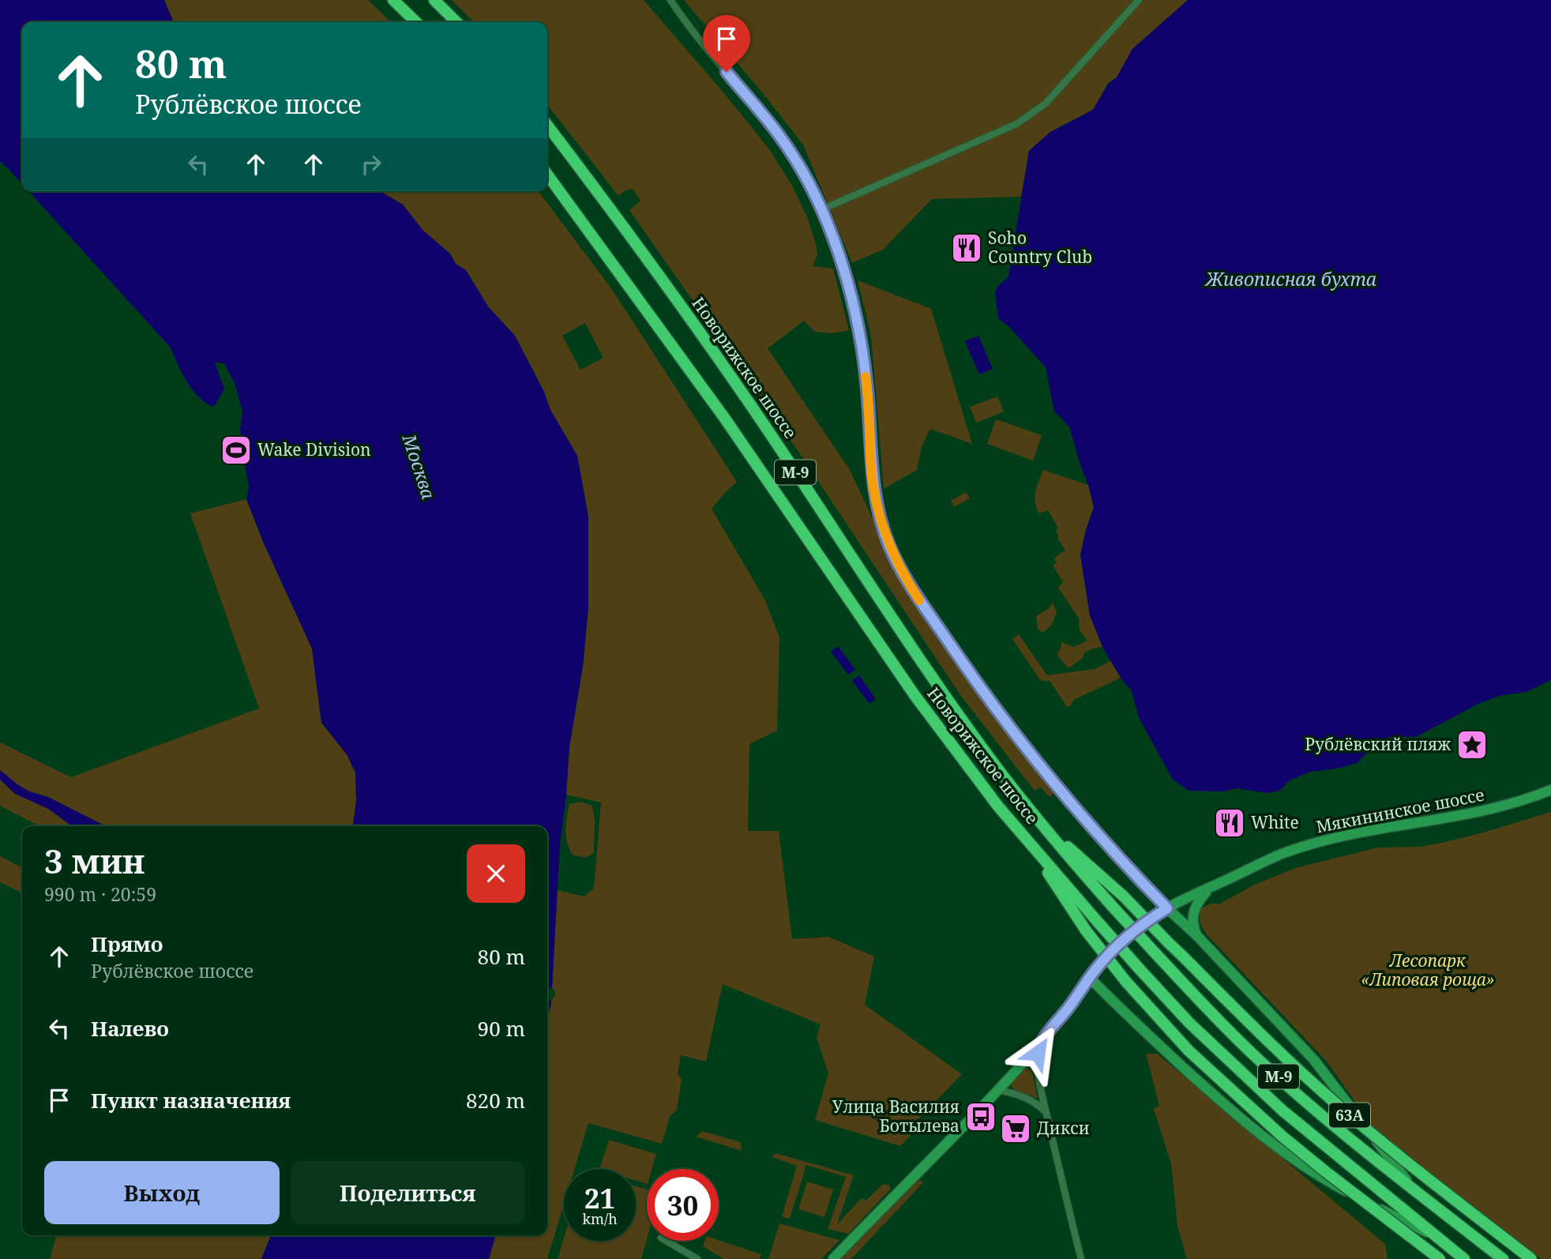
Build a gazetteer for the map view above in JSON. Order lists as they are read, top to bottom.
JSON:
{
  "streets": {
    "highway": ["Новорижское шоссе", "М-9", "63A"],
    "street": ["Мякининское шоссе"]
  },
  "crossings": [
    ["Новорижское шоссе", "63A"]
  ],
  "water": ["Живописная бухта", "Москва"],
  "parks": ["Лесопарк «Липовая роща»"],
  "places": {
    "restaurant": ["Soho Country Club", "White"],
    "sports": ["Wake Division"],
    "place": ["Рублёвский пляж"],
    "bus stop": ["Улица Василия Ботылева"],
    "supermarket": ["Дикси"]
  },
  "page": {
    "turn": ["80 m", "Рублёвское шоссе"],
    "heading": ["3 мин", "990 m · 20:59"],
    "list": [
      {
        "name": "Прямо",
        "note": "Рублёвское шоссе",
        "value": "80 m"
      },
      {
        "name": "Налево",
        "value": "90 m"
      },
      {
        "name": "Пункт назначения",
        "value": "820 m"
      }
    ],
    "buttons": ["Выход", "Поделиться"],
    "speed": "21 km/h",
    "limit": "30"
  }
}
